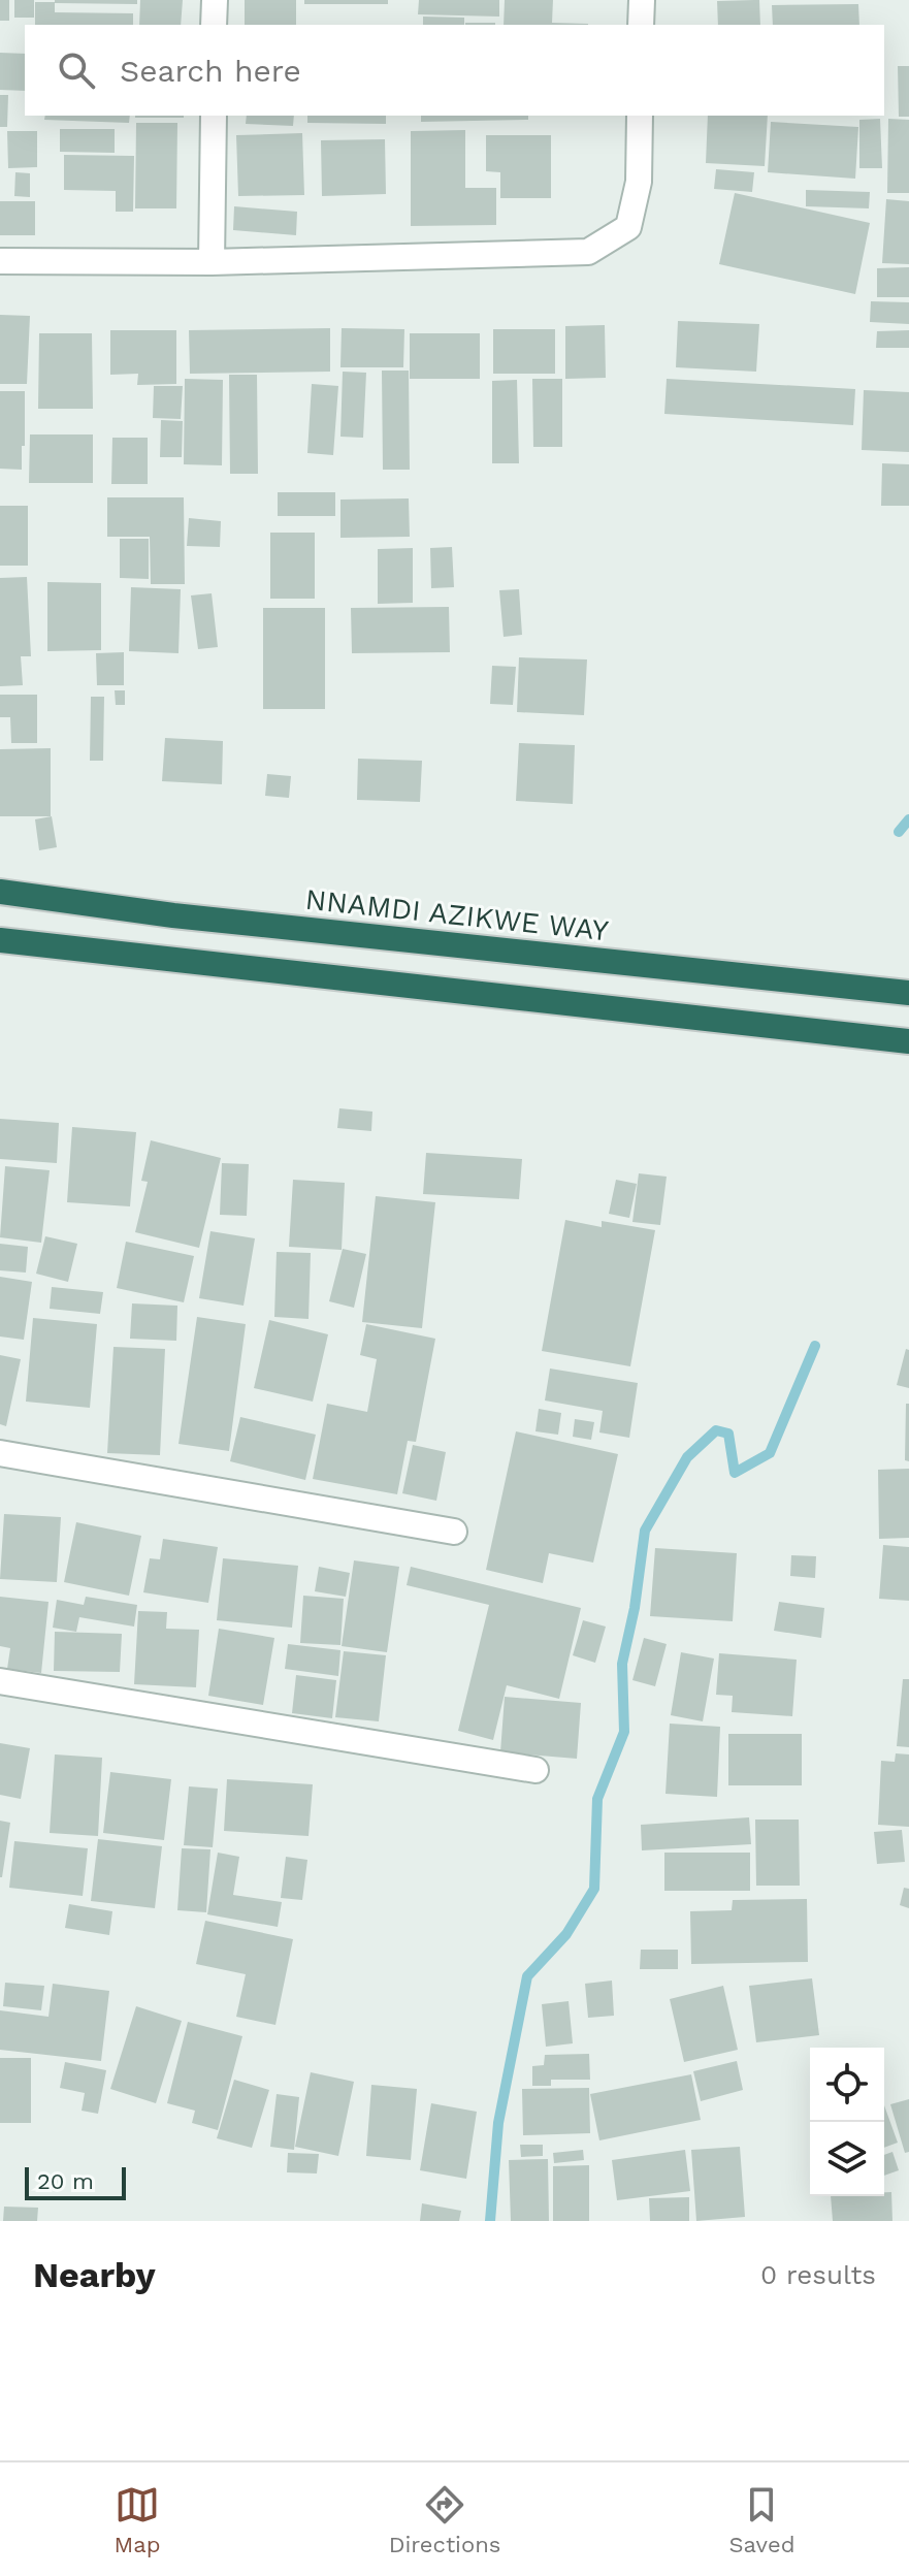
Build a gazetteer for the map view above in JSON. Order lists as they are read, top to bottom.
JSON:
{
  "streets": {
    "highway": ["NNAMDI AZIKWE WAY"]
  },
  "scale_bar": "20 m",
  "page": {
    "search": "Search here",
    "scale": "20 m",
    "heading": ["Nearby", "0 results"],
    "nav": ["Map", "Directions", "Saved"]
  }
}
